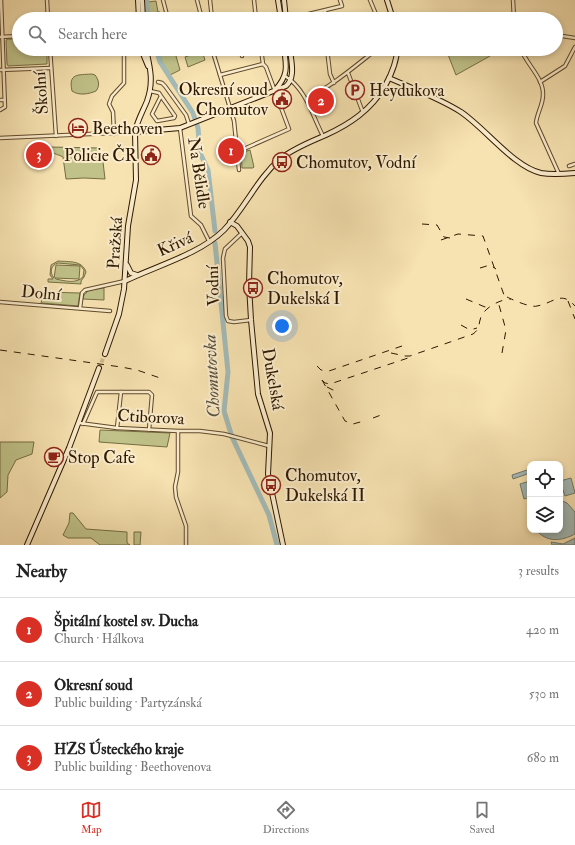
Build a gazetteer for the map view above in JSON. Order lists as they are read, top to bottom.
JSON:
{
  "streets": {
    "street": [
      "Školní",
      "Na Bělidle",
      "Pražská",
      "Křivá",
      "Vodní",
      "Dolní",
      "Dukelská",
      "Ctiborova"
    ]
  },
  "crossings": [
    ["Na Bělidle", "Křivá"],
    ["Pražská", "Křivá"],
    ["Pražská", "Dolní"],
    ["Křivá", "Dolní"],
    ["Křivá", "Dukelská"],
    ["Vodní", "Dukelská"],
    ["Dukelská", "Ctiborova"]
  ],
  "water": ["Chomutovka"],
  "places": {
    "parking": ["Heydukova"],
    "public building": ["Okresní soud Chomutov", "Policie ČR"],
    "hotel": ["Beethoven"],
    "bus stop": ["Chomutov, Vodní", "Chomutov, Dukelská I", "Chomutov, Dukelská II"],
    "cafe": ["Stop Cafe"]
  },
  "page": {
    "search": "Search here",
    "pins": ["2", "1", "3"],
    "heading": ["Nearby", "3 results"],
    "list": [
      {
        "mark": "1",
        "name": "Špitální kostel sv. Ducha",
        "note": "Church · Hálkova",
        "value": "420 m"
      },
      {
        "mark": "2",
        "name": "Okresní soud",
        "note": "Public building · Partyzánská",
        "value": "530 m"
      },
      {
        "mark": "3",
        "name": "HZS Ústeckého kraje",
        "note": "Public building · Beethovenova",
        "value": "680 m"
      }
    ],
    "nav": ["Map", "Directions", "Saved"]
  }
}
